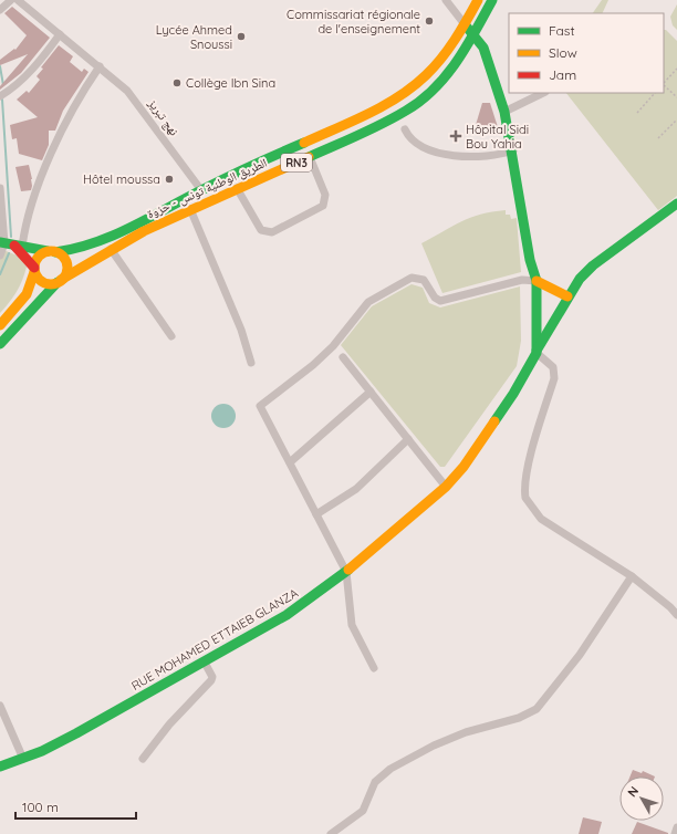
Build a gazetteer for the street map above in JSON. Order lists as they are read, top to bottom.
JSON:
{
  "streets": {
    "street": [
      "نهج تبريز",
      "RN3",
      "الطريق الوطنية تونس - حزوة",
      "RUE MOHAMED ETTAIEB GLANZA"
    ]
  },
  "crossings": [
    ["نهج تبريز", "الطريق الوطنية تونس - حزوة"],
    ["الطريق الوطنية تونس - حزوة", "RUE MOHAMED ETTAIEB GLANZA"]
  ],
  "places": {
    "other": [
      "Commissariat régionale de l'enseignement",
      "Lycée Ahmed Snoussi",
      "Collège Ibn Sina",
      "Hôtel moussa"
    ],
    "health": ["Hôpital Sidi Bou Yahia"]
  },
  "legend": ["Fast", "Slow", "Jam"],
  "scale_bar": "100 m",
  "north": "top left"
}
